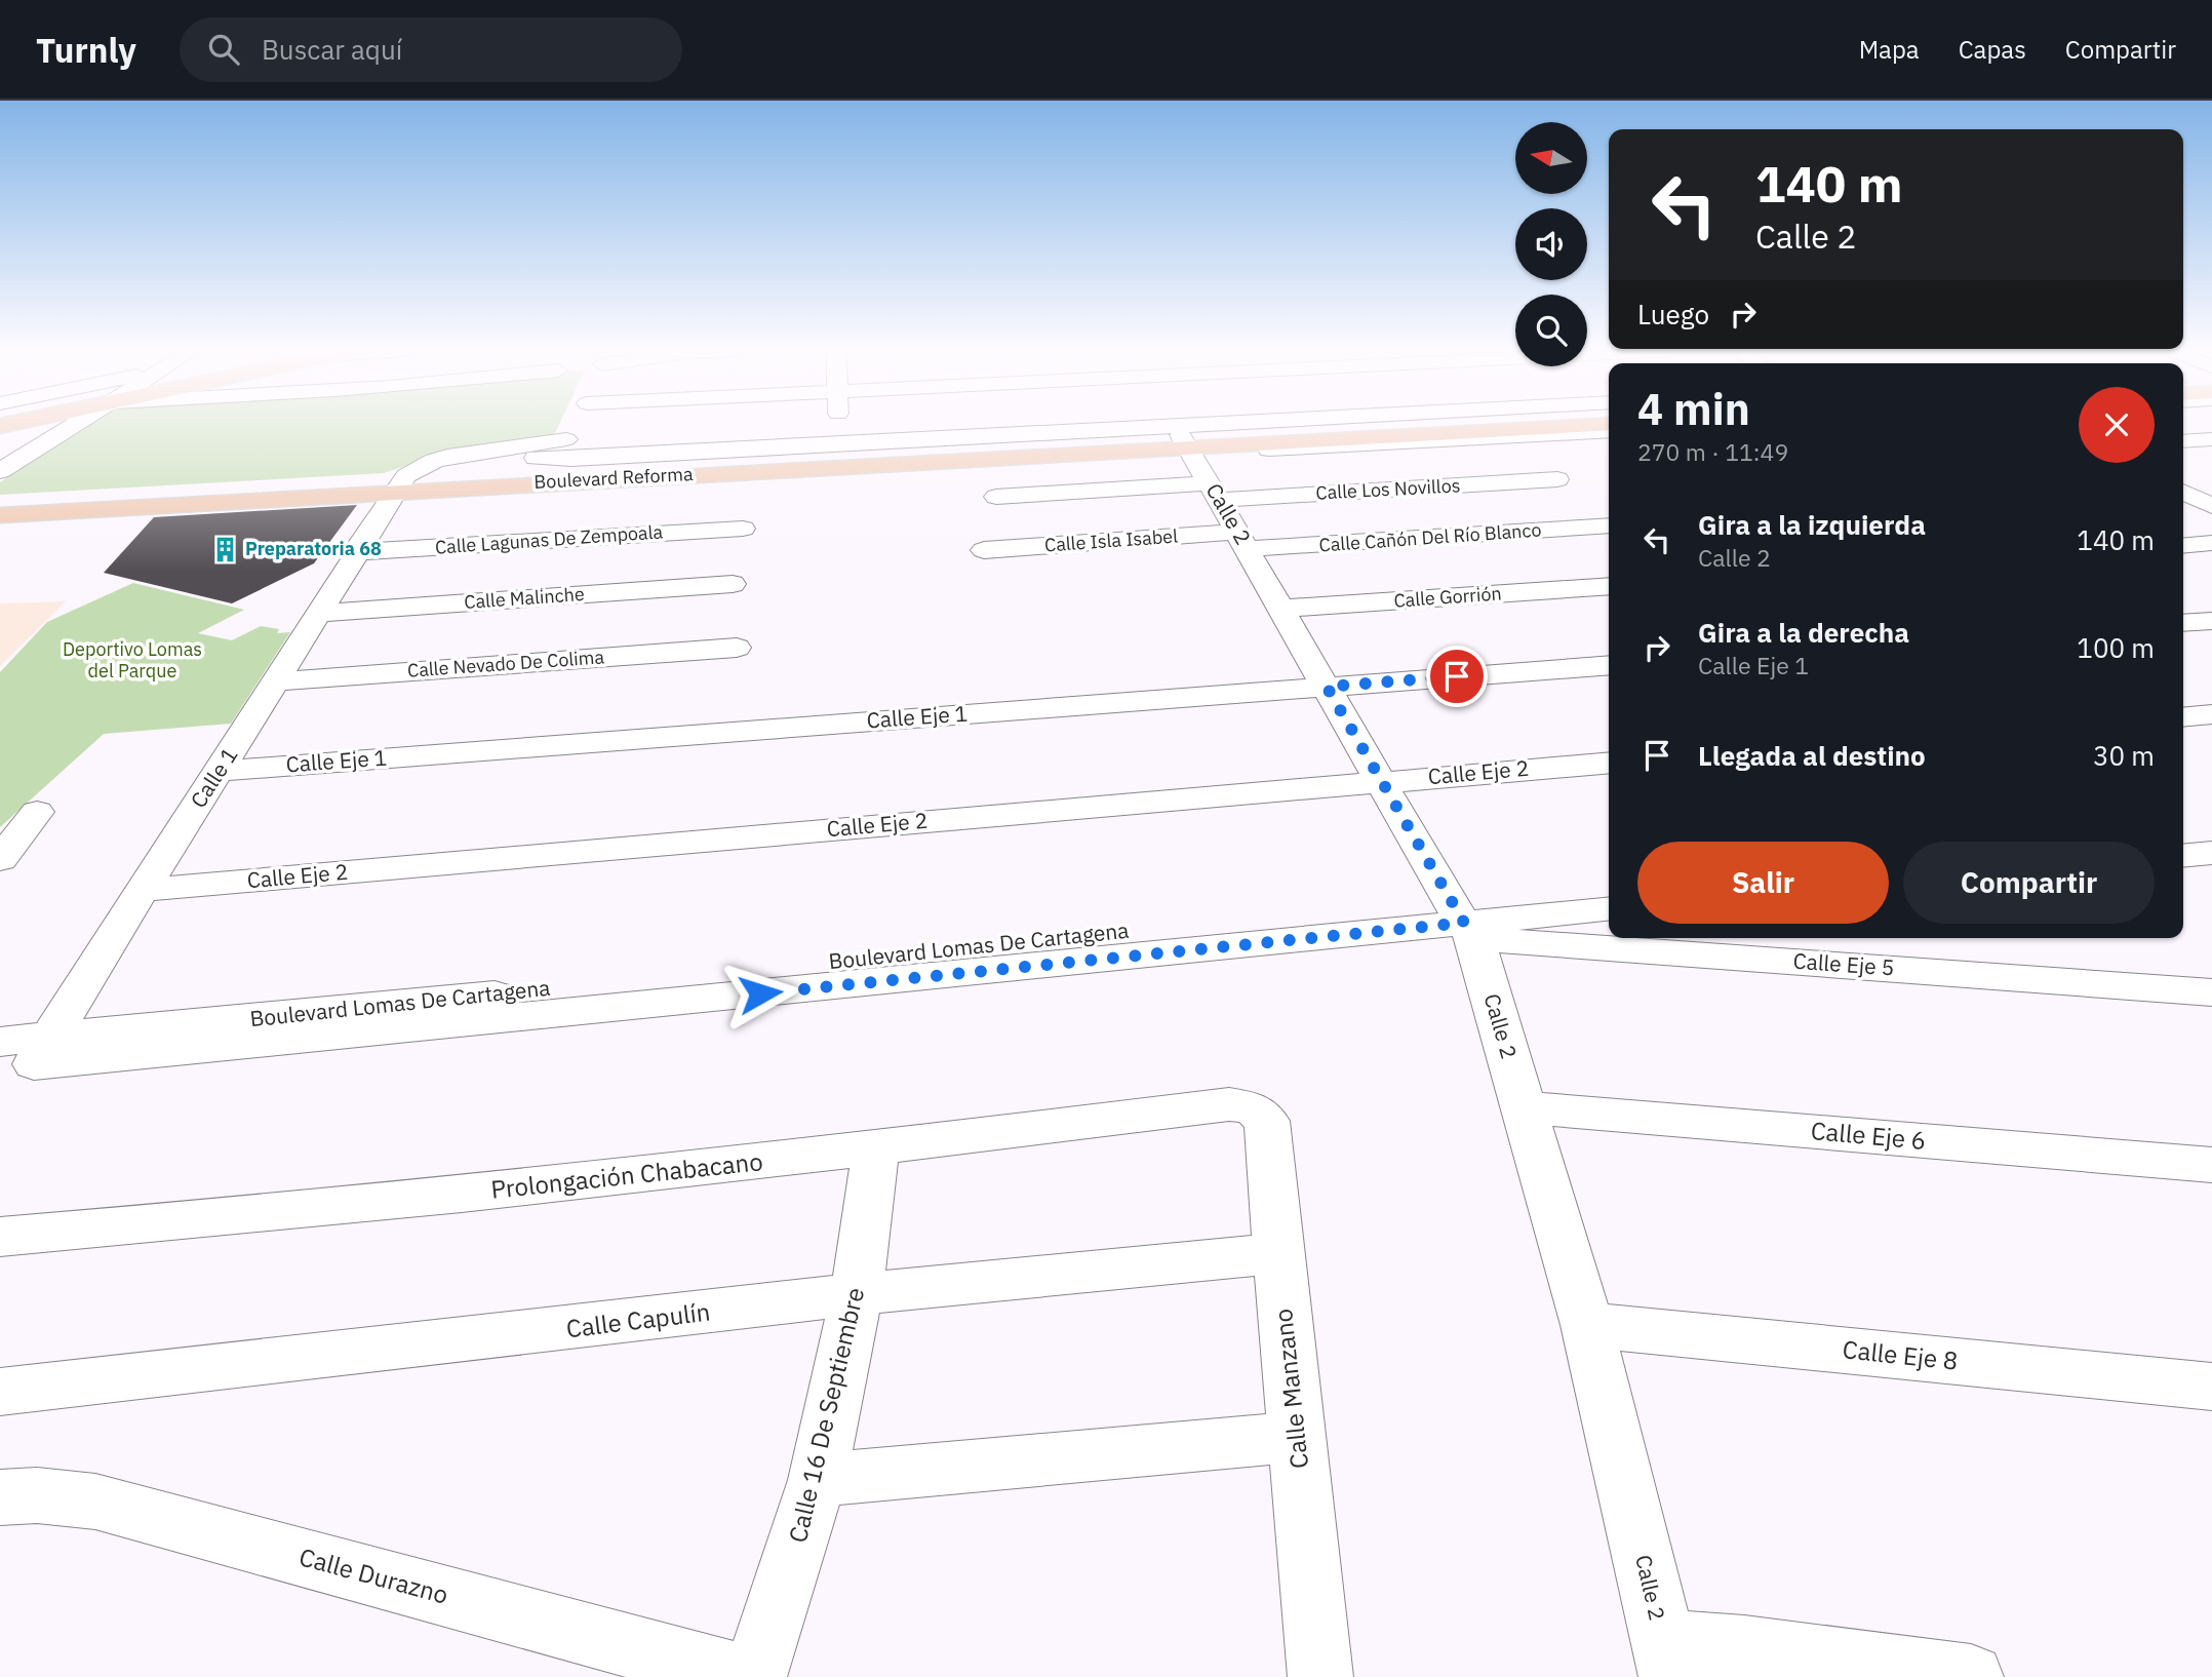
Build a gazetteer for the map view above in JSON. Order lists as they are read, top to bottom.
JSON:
{
  "streets": {
    "main road": ["Boulevard Reforma"],
    "street": [
      "Calle Los Novillos",
      "Calle 2",
      "Calle Cañón Del Río Blanco",
      "Calle Lagunas De Zempoala",
      "Calle Isla Isabel",
      "Calle Gorrión",
      "Calle Malinche",
      "Calle Nevado De Colima",
      "Calle Eje 1",
      "Calle Eje 2",
      "Calle 1",
      "Boulevard Lomas De Cartagena",
      "Calle Eje 5",
      "Calle Eje 6",
      "Prolongación Chabacano",
      "Calle Capulín",
      "Calle Eje 8",
      "Calle Manzano",
      "Calle 16 De Septiembre",
      "Calle Durazno"
    ]
  },
  "crossings": [
    ["Boulevard Reforma", "Calle 2"],
    ["Boulevard Reforma", "Calle 1"],
    ["Calle Los Novillos", "Calle 2"],
    ["Calle 2", "Calle Cañón Del Río Blanco"],
    ["Calle 2", "Calle Isla Isabel"],
    ["Calle 2", "Calle Gorrión"],
    ["Calle 2", "Calle Eje 1"],
    ["Calle 2", "Calle Eje 2"],
    ["Calle 2", "Boulevard Lomas De Cartagena"],
    ["Calle 2", "Calle Eje 5"],
    ["Calle 2", "Calle Eje 6"],
    ["Calle 2", "Calle Eje 8"],
    ["Calle Cañón Del Río Blanco", "Calle Isla Isabel"],
    ["Calle Lagunas De Zempoala", "Calle 1"],
    ["Calle Malinche", "Calle 1"],
    ["Calle Nevado De Colima", "Calle 1"],
    ["Calle Eje 1", "Calle 1"],
    ["Calle Eje 2", "Calle 1"],
    ["Calle 1", "Boulevard Lomas De Cartagena"],
    ["Boulevard Lomas De Cartagena", "Calle Eje 5"],
    ["Prolongación Chabacano", "Calle Manzano"],
    ["Prolongación Chabacano", "Calle 16 De Septiembre"],
    ["Calle Capulín", "Calle Manzano"],
    ["Calle Capulín", "Calle 16 De Septiembre"]
  ],
  "parks": ["Deportivo Lomas del Parque"],
  "places": {
    "building": ["Preparatoria 68"]
  },
  "north": "left",
  "page": {
    "header": "Turnly",
    "search": "Buscar aquí",
    "nav": ["Mapa", "Capas", "Compartir"],
    "turn": ["140 m", "Calle 2"],
    "then": "Luego",
    "heading": ["4 min", "270 m · 11:49"],
    "list": [
      {
        "name": "Gira a la izquierda",
        "note": "Calle 2",
        "value": "140 m"
      },
      {
        "name": "Gira a la derecha",
        "note": "Calle Eje 1",
        "value": "100 m"
      },
      {
        "name": "Llegada al destino",
        "value": "30 m"
      }
    ],
    "buttons": ["Salir", "Compartir"]
  }
}
